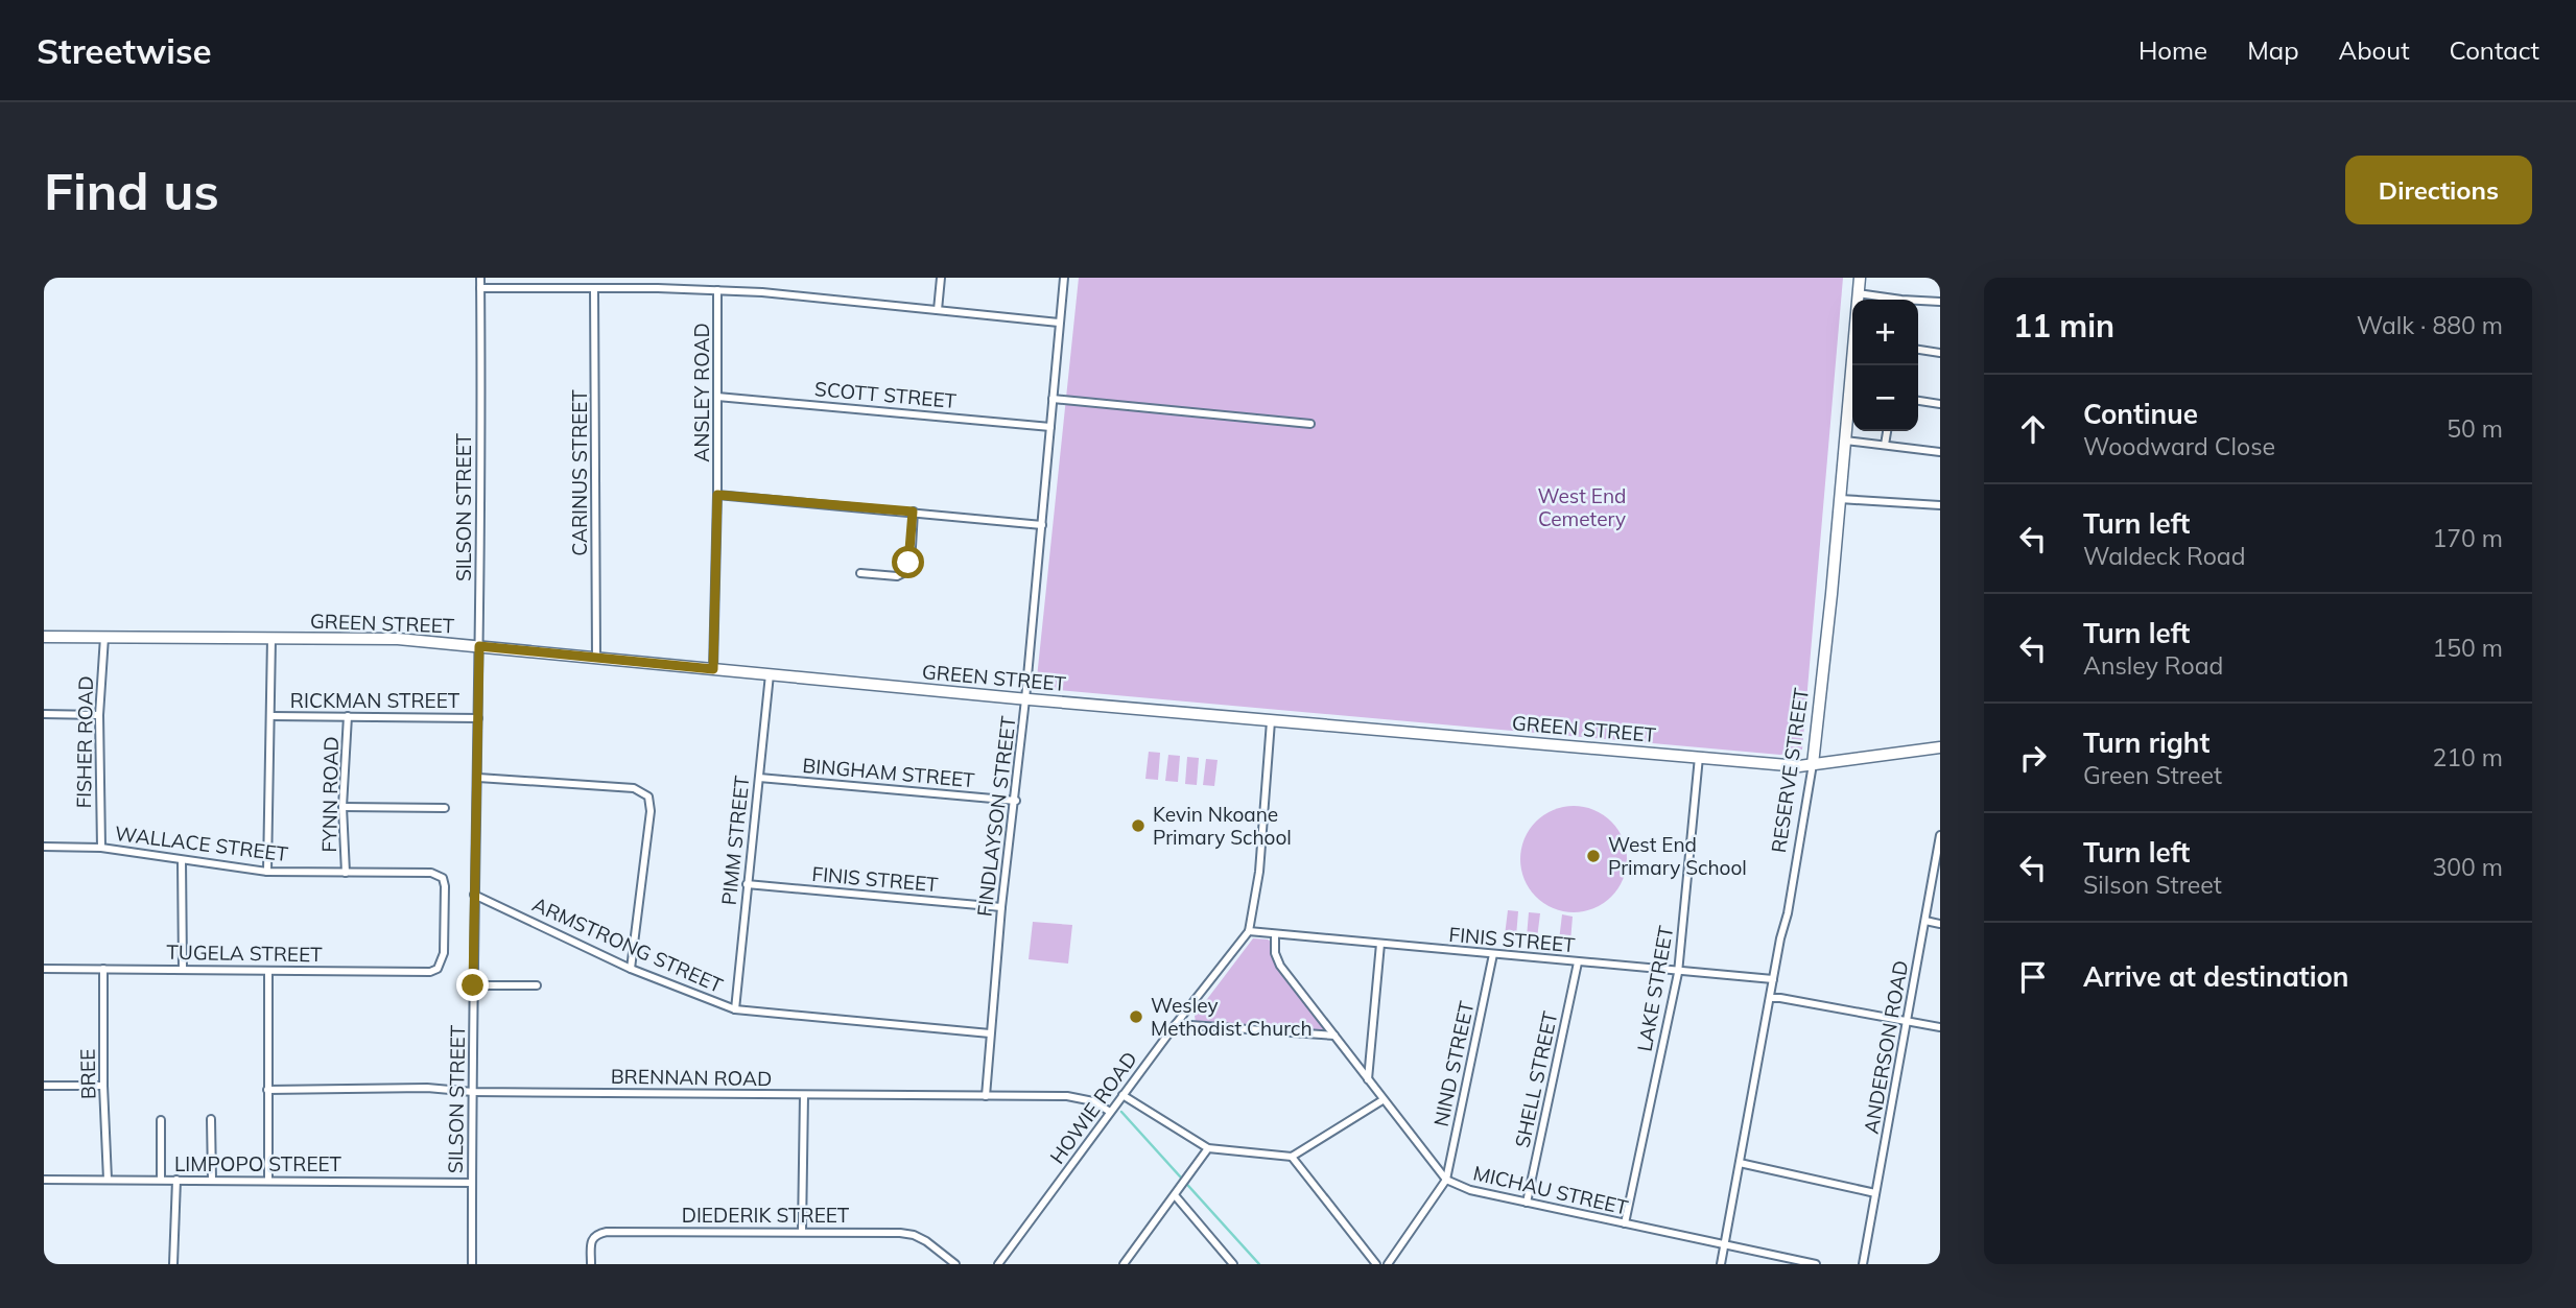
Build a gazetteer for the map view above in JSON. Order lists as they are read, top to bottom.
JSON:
{
  "streets": {
    "street": [
      "ANSLEY ROAD",
      "SCOTT STREET",
      "CARINUS STREET",
      "SILSON STREET",
      "GREEN STREET",
      "RICKMAN STREET",
      "FISHER ROAD",
      "RESERVE STREET",
      "BINGHAM STREET",
      "FYNN ROAD",
      "FINDLAYSON STREET",
      "PIMM STREET",
      "WALLACE STREET",
      "FINIS STREET",
      "ARMSTRONG STREET",
      "TUGELA STREET",
      "LAKE STREET",
      "ANDERSON ROAD",
      "NIND STREET",
      "BREE",
      "BRENNAN ROAD",
      "SHELL STREET",
      "HOWIE ROAD",
      "LIMPOPO STREET",
      "MICHAU STREET",
      "DIEDERIK STREET"
    ]
  },
  "crossings": [
    ["ANSLEY ROAD", "SCOTT STREET"],
    ["ANSLEY ROAD", "GREEN STREET"],
    ["SCOTT STREET", "FINDLAYSON STREET"],
    ["CARINUS STREET", "GREEN STREET"],
    ["SILSON STREET", "GREEN STREET"],
    ["SILSON STREET", "RICKMAN STREET"],
    ["SILSON STREET", "ARMSTRONG STREET"],
    ["SILSON STREET", "BRENNAN ROAD"],
    ["SILSON STREET", "LIMPOPO STREET"],
    ["GREEN STREET", "FISHER ROAD"],
    ["GREEN STREET", "RESERVE STREET"],
    ["GREEN STREET", "FINDLAYSON STREET"],
    ["GREEN STREET", "PIMM STREET"],
    ["GREEN STREET", "LAKE STREET"],
    ["GREEN STREET", "HOWIE ROAD"],
    ["RICKMAN STREET", "FYNN ROAD"],
    ["FISHER ROAD", "WALLACE STREET"],
    ["RESERVE STREET", "FINIS STREET"],
    ["RESERVE STREET", "MICHAU STREET"],
    ["BINGHAM STREET", "FINDLAYSON STREET"],
    ["BINGHAM STREET", "PIMM STREET"],
    ["FYNN ROAD", "WALLACE STREET"],
    ["FINDLAYSON STREET", "FINIS STREET"],
    ["FINDLAYSON STREET", "ARMSTRONG STREET"],
    ["FINDLAYSON STREET", "BRENNAN ROAD"],
    ["PIMM STREET", "FINIS STREET"],
    ["PIMM STREET", "ARMSTRONG STREET"],
    ["WALLACE STREET", "TUGELA STREET"],
    ["FINIS STREET", "LAKE STREET"],
    ["FINIS STREET", "NIND STREET"],
    ["FINIS STREET", "SHELL STREET"],
    ["FINIS STREET", "HOWIE ROAD"],
    ["FINIS STREET", "MICHAU STREET"],
    ["TUGELA STREET", "BREE"],
    ["LAKE STREET", "MICHAU STREET"],
    ["NIND STREET", "MICHAU STREET"],
    ["BREE", "LIMPOPO STREET"],
    ["BRENNAN ROAD", "HOWIE ROAD"],
    ["SHELL STREET", "MICHAU STREET"]
  ],
  "parks": ["West End Cemetery"],
  "places": ["Kevin Nkoane Primary School", "West End Primary School", "Wesley Methodist Church"],
  "page": {
    "header": "Streetwise",
    "nav": [
      "Home",
      "Map",
      "About",
      "Contact"
    ],
    "buttons": "Directions",
    "title": "Find us",
    "heading": ["11 min", "Walk · 880 m"],
    "map_buttons": ["+", "−"],
    "list": [
      ["Continue", "Woodward Close", "50 m"],
      ["Turn left", "Waldeck Road", "170 m"],
      ["Turn left", "Ansley Road", "150 m"],
      ["Turn right", "Green Street", "210 m"],
      ["Turn left", "Silson Street", "300 m"],
      "Arrive at destination"
    ]
  }
}
